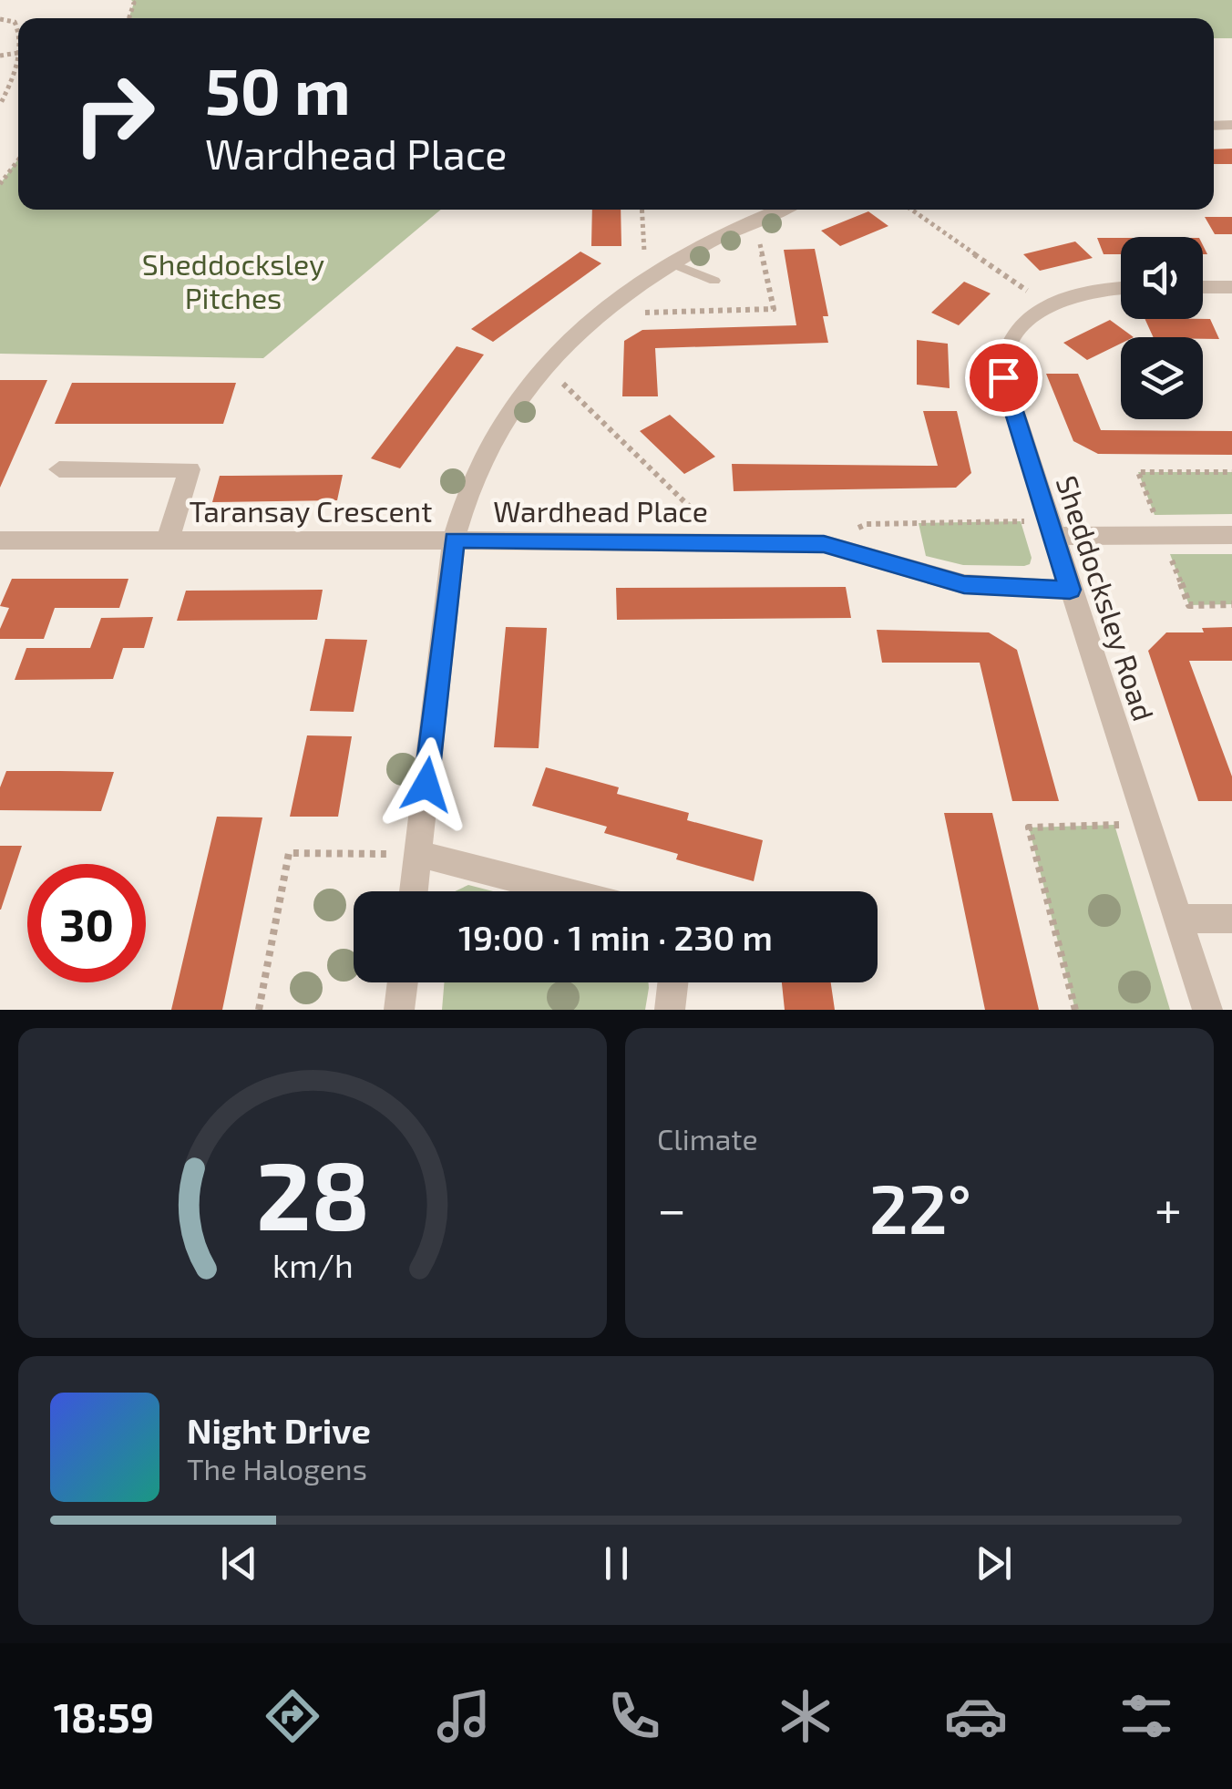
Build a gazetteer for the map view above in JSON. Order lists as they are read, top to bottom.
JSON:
{
  "streets": {
    "street": ["Taransay Crescent", "Wardhead Place", "Sheddocksley Road"]
  },
  "crossings": [
    ["Taransay Crescent", "Wardhead Place"],
    ["Wardhead Place", "Sheddocksley Road"]
  ],
  "parks": ["Sheddocksley Pitches"],
  "page": {
    "turn": ["50 m", "Wardhead Place"],
    "limit": "30",
    "trip": "19:00 · 1 min · 230 m",
    "tile": "Climate",
    "heat": ["−", "22°", "+"],
    "song": ["Night Drive", "The Halogens"],
    "tabs": "18:59",
    "gauge": ["28", "km/h"]
  }
}
